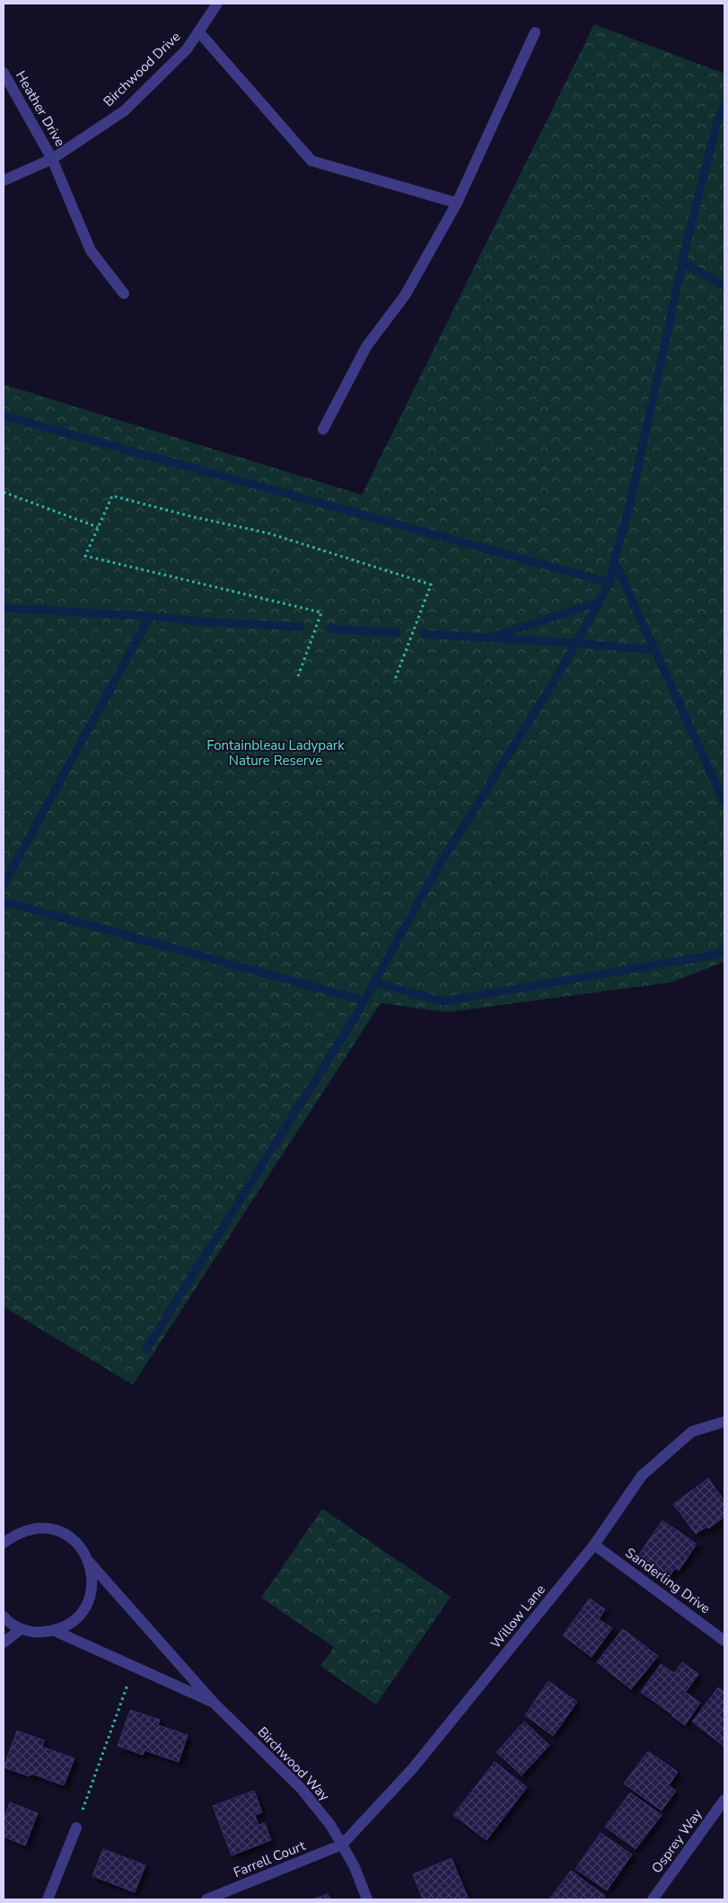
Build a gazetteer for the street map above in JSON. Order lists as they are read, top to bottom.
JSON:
{
  "streets": {
    "street": [
      "Birchwood Drive",
      "Heather Drive",
      "Sanderling Drive",
      "Willow Lane",
      "Birchwood Way",
      "Osprey Way",
      "Farrell Court"
    ]
  },
  "crossings": [
    ["Birchwood Drive", "Heather Drive"],
    ["Sanderling Drive", "Willow Lane"],
    ["Willow Lane", "Birchwood Way"],
    ["Willow Lane", "Farrell Court"],
    ["Birchwood Way", "Farrell Court"]
  ],
  "parks": ["Fontainbleau Ladypark Nature Reserve"]
}
